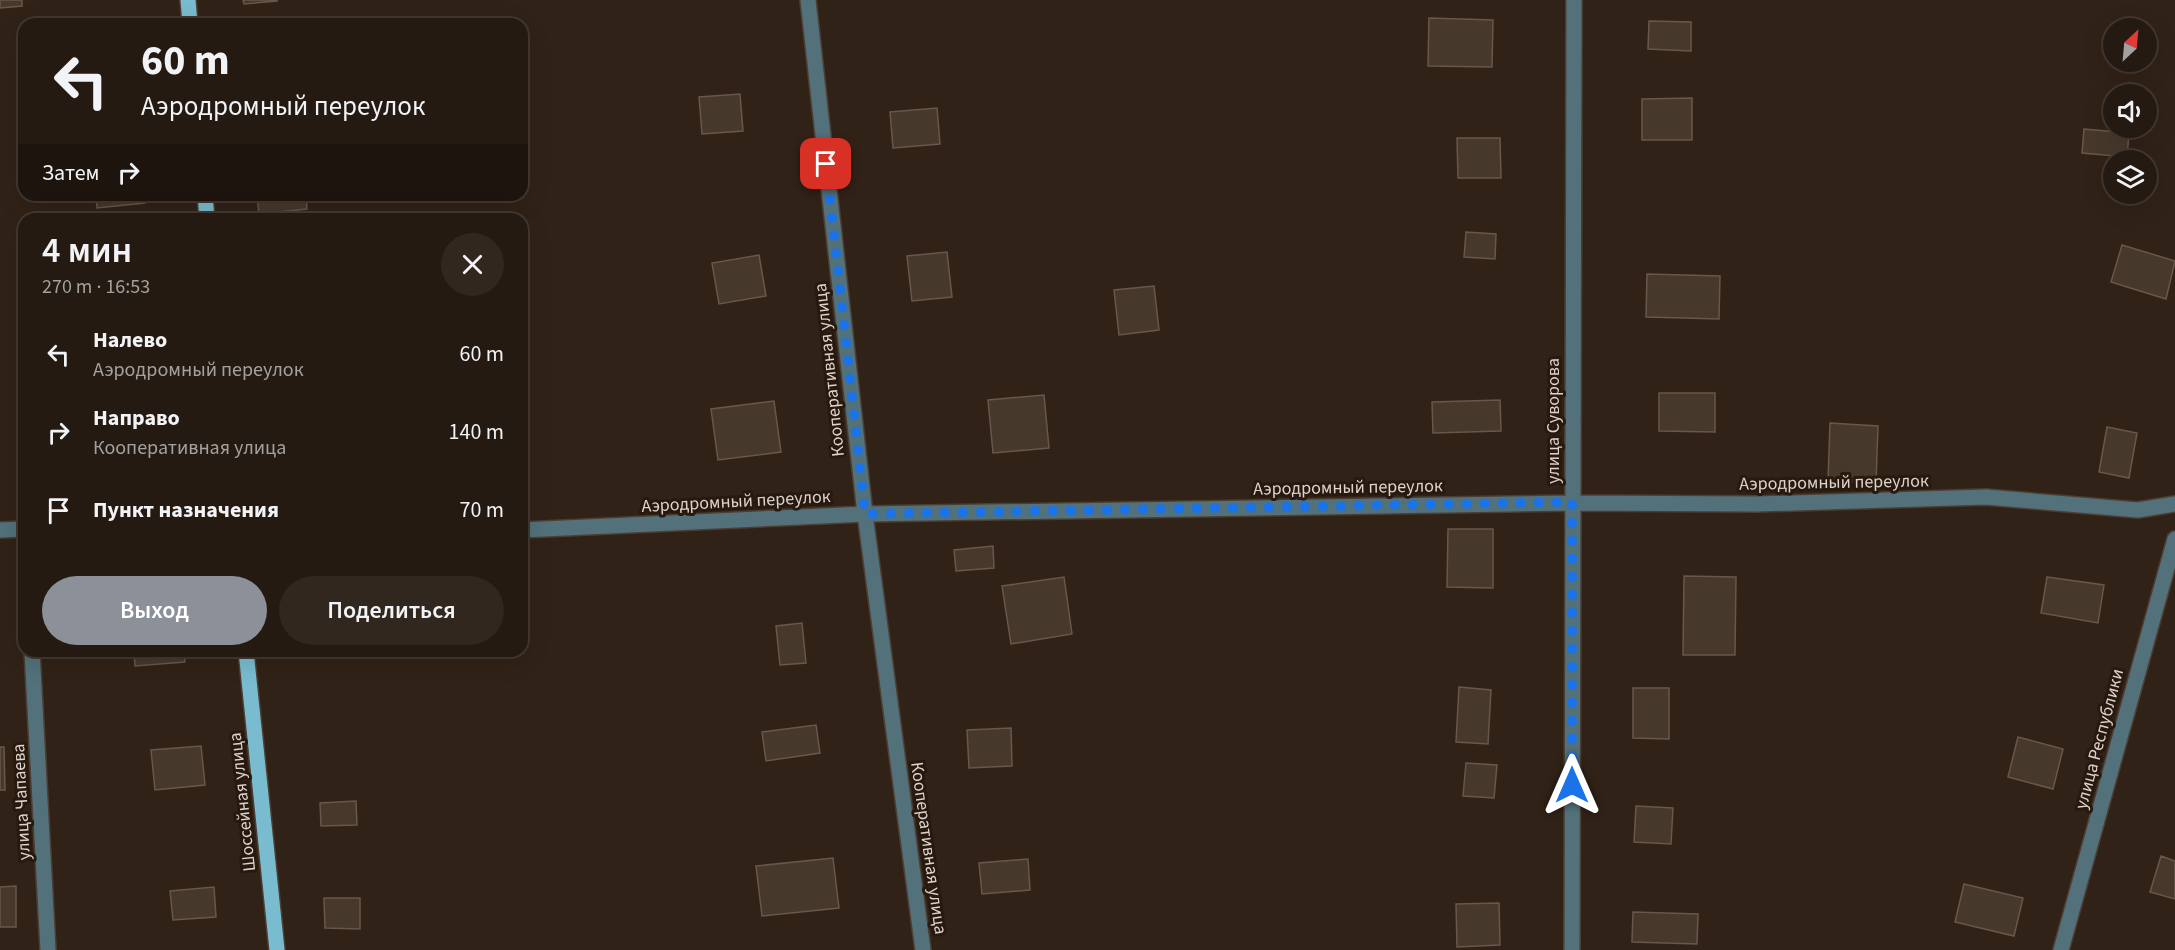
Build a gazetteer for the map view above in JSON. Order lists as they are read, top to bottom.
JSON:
{
  "streets": {
    "main road": ["Шоссейная улица"],
    "street": [
      "Кооперативная улица",
      "улица Суворова",
      "Аэродромный переулок",
      "улица Республики",
      "улица Чапаева"
    ]
  },
  "crossings": [
    ["Кооперативная улица", "Аэродромный переулок"],
    ["улица Суворова", "Аэродромный переулок"]
  ],
  "north": "top right",
  "page": {
    "turn": ["60 m", "Аэродромный переулок"],
    "then": "Затем",
    "heading": ["4 мин", "270 m · 16:53"],
    "list": [
      {
        "name": "Налево",
        "note": "Аэродромный переулок",
        "value": "60 m"
      },
      {
        "name": "Направо",
        "note": "Кооперативная улица",
        "value": "140 m"
      },
      {
        "name": "Пункт назначения",
        "value": "70 m"
      }
    ],
    "buttons": ["Выход", "Поделиться"]
  }
}
